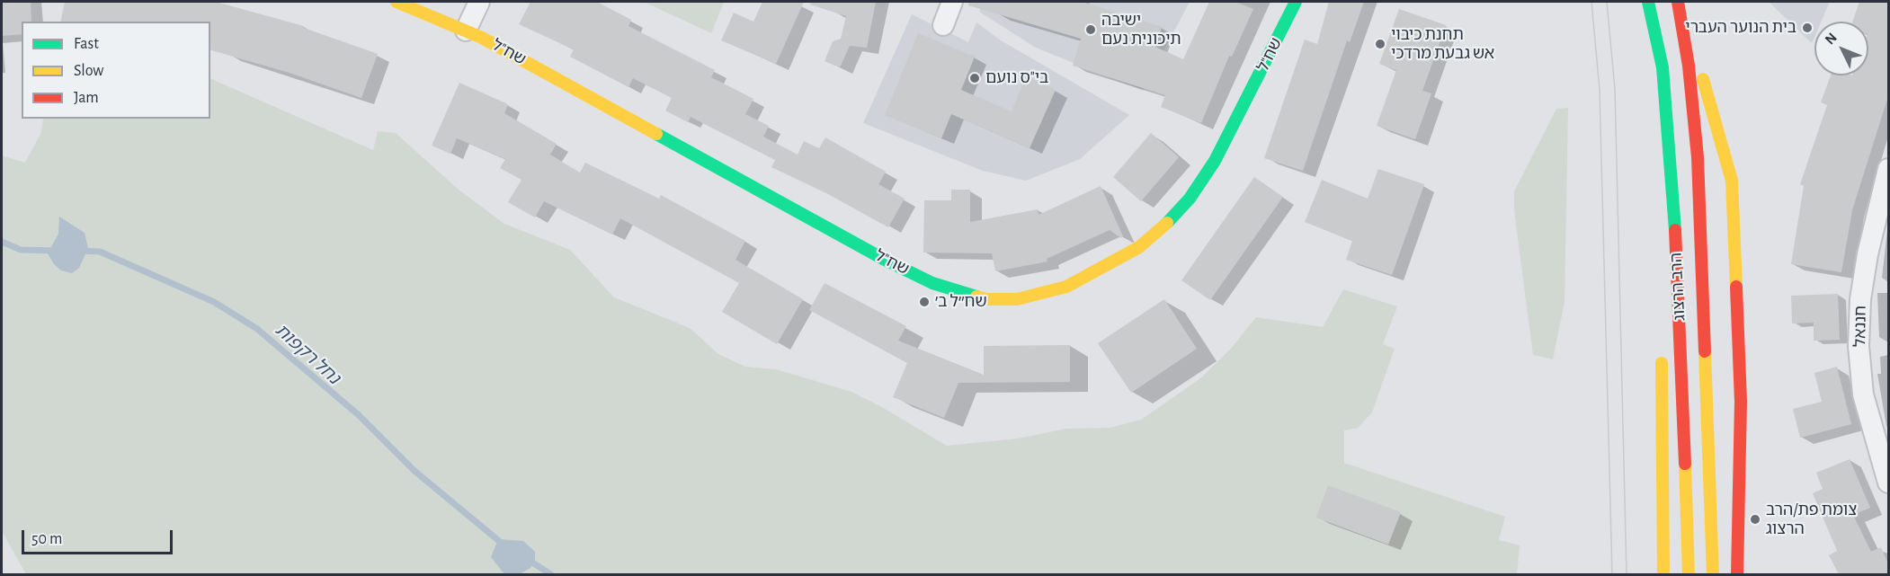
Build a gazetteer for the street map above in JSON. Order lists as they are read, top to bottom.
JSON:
{
  "streets": {
    "main road": ["שח\"ל", "הרב הרצוג"],
    "street": ["חננאל"]
  },
  "water": ["נחל רקפות"],
  "places": [
    "בית הנוער העברי",
    "ישיבה תיכונית נעם",
    "תחנת כיבוי אש גבעת מרדכי",
    "בי\"ס נועם",
    "שח״ל ב׳",
    "צומת פת/הרב הרצוג"
  ],
  "legend": ["Fast", "Slow", "Jam"],
  "scale_bar": "50 m",
  "north": "top left"
}
